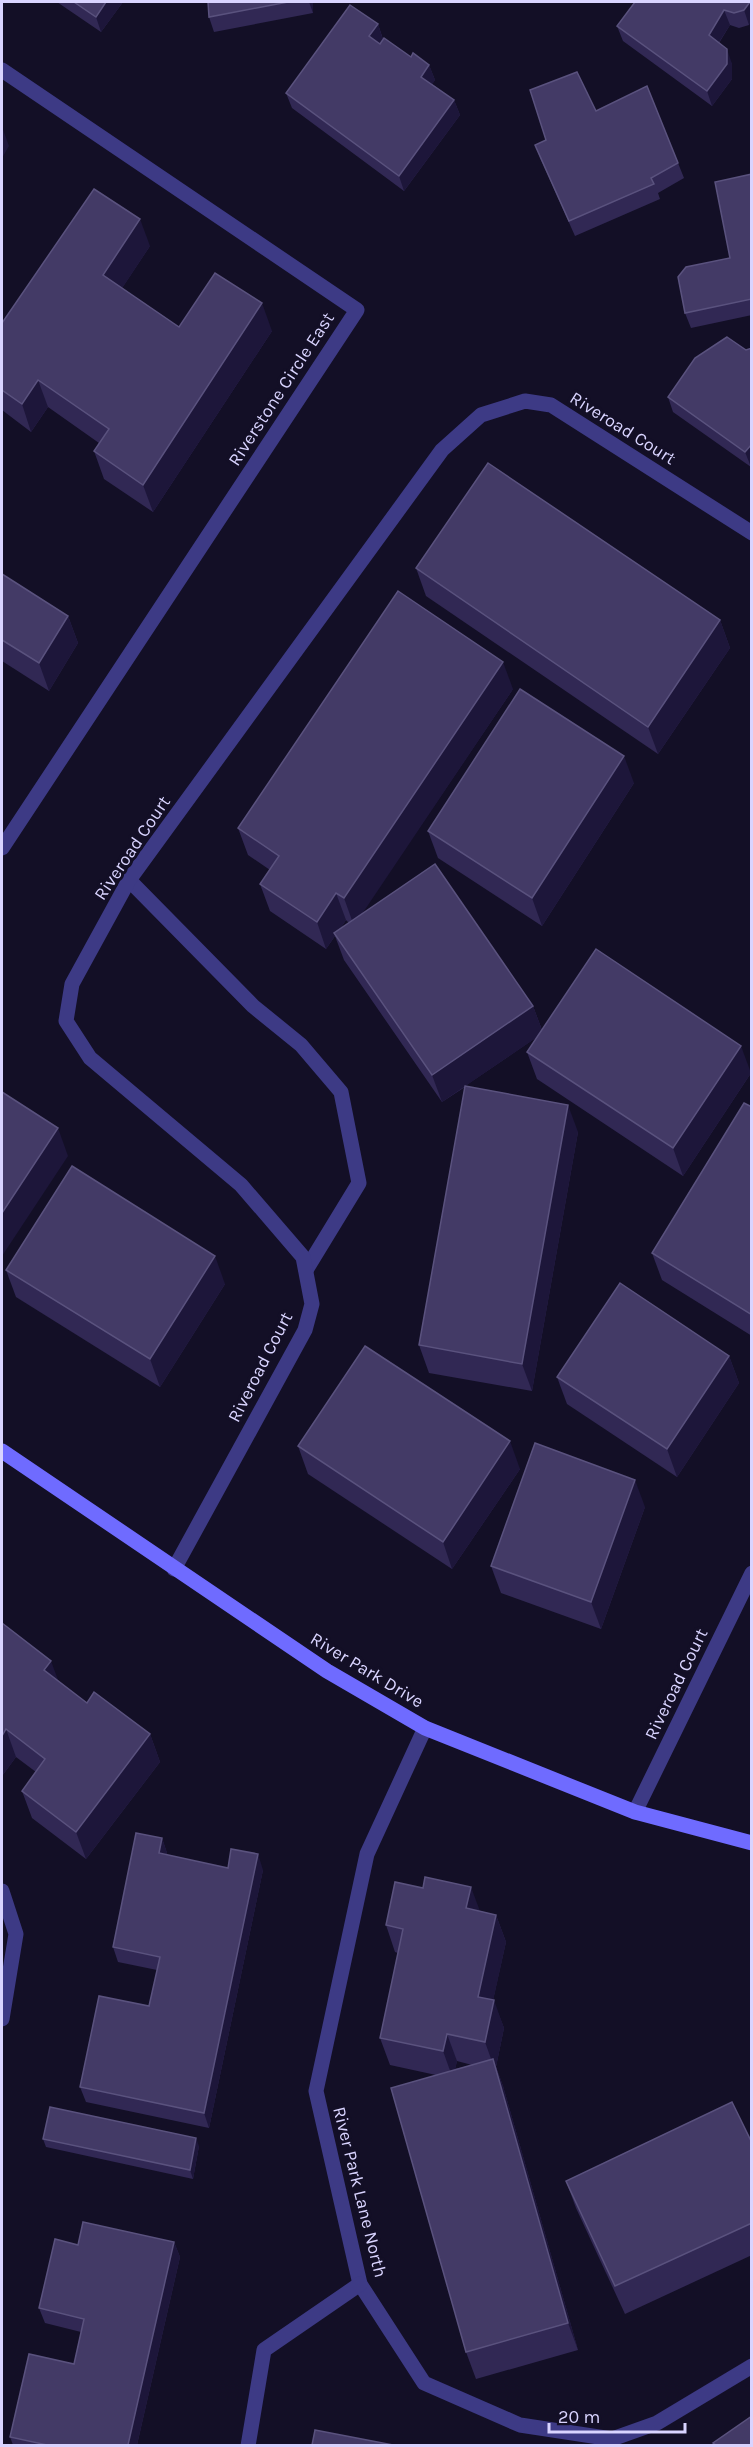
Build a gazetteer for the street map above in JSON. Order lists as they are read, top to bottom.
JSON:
{
  "streets": {
    "street": ["River Park Drive"],
    "lane": ["Riverstone Circle East", "Riveroad Court", "River Park Lane North"]
  },
  "crossings": [
    ["Riveroad Court", "River Park Drive"],
    ["River Park Drive", "River Park Lane North"]
  ],
  "scale_bar": "20 m"
}
